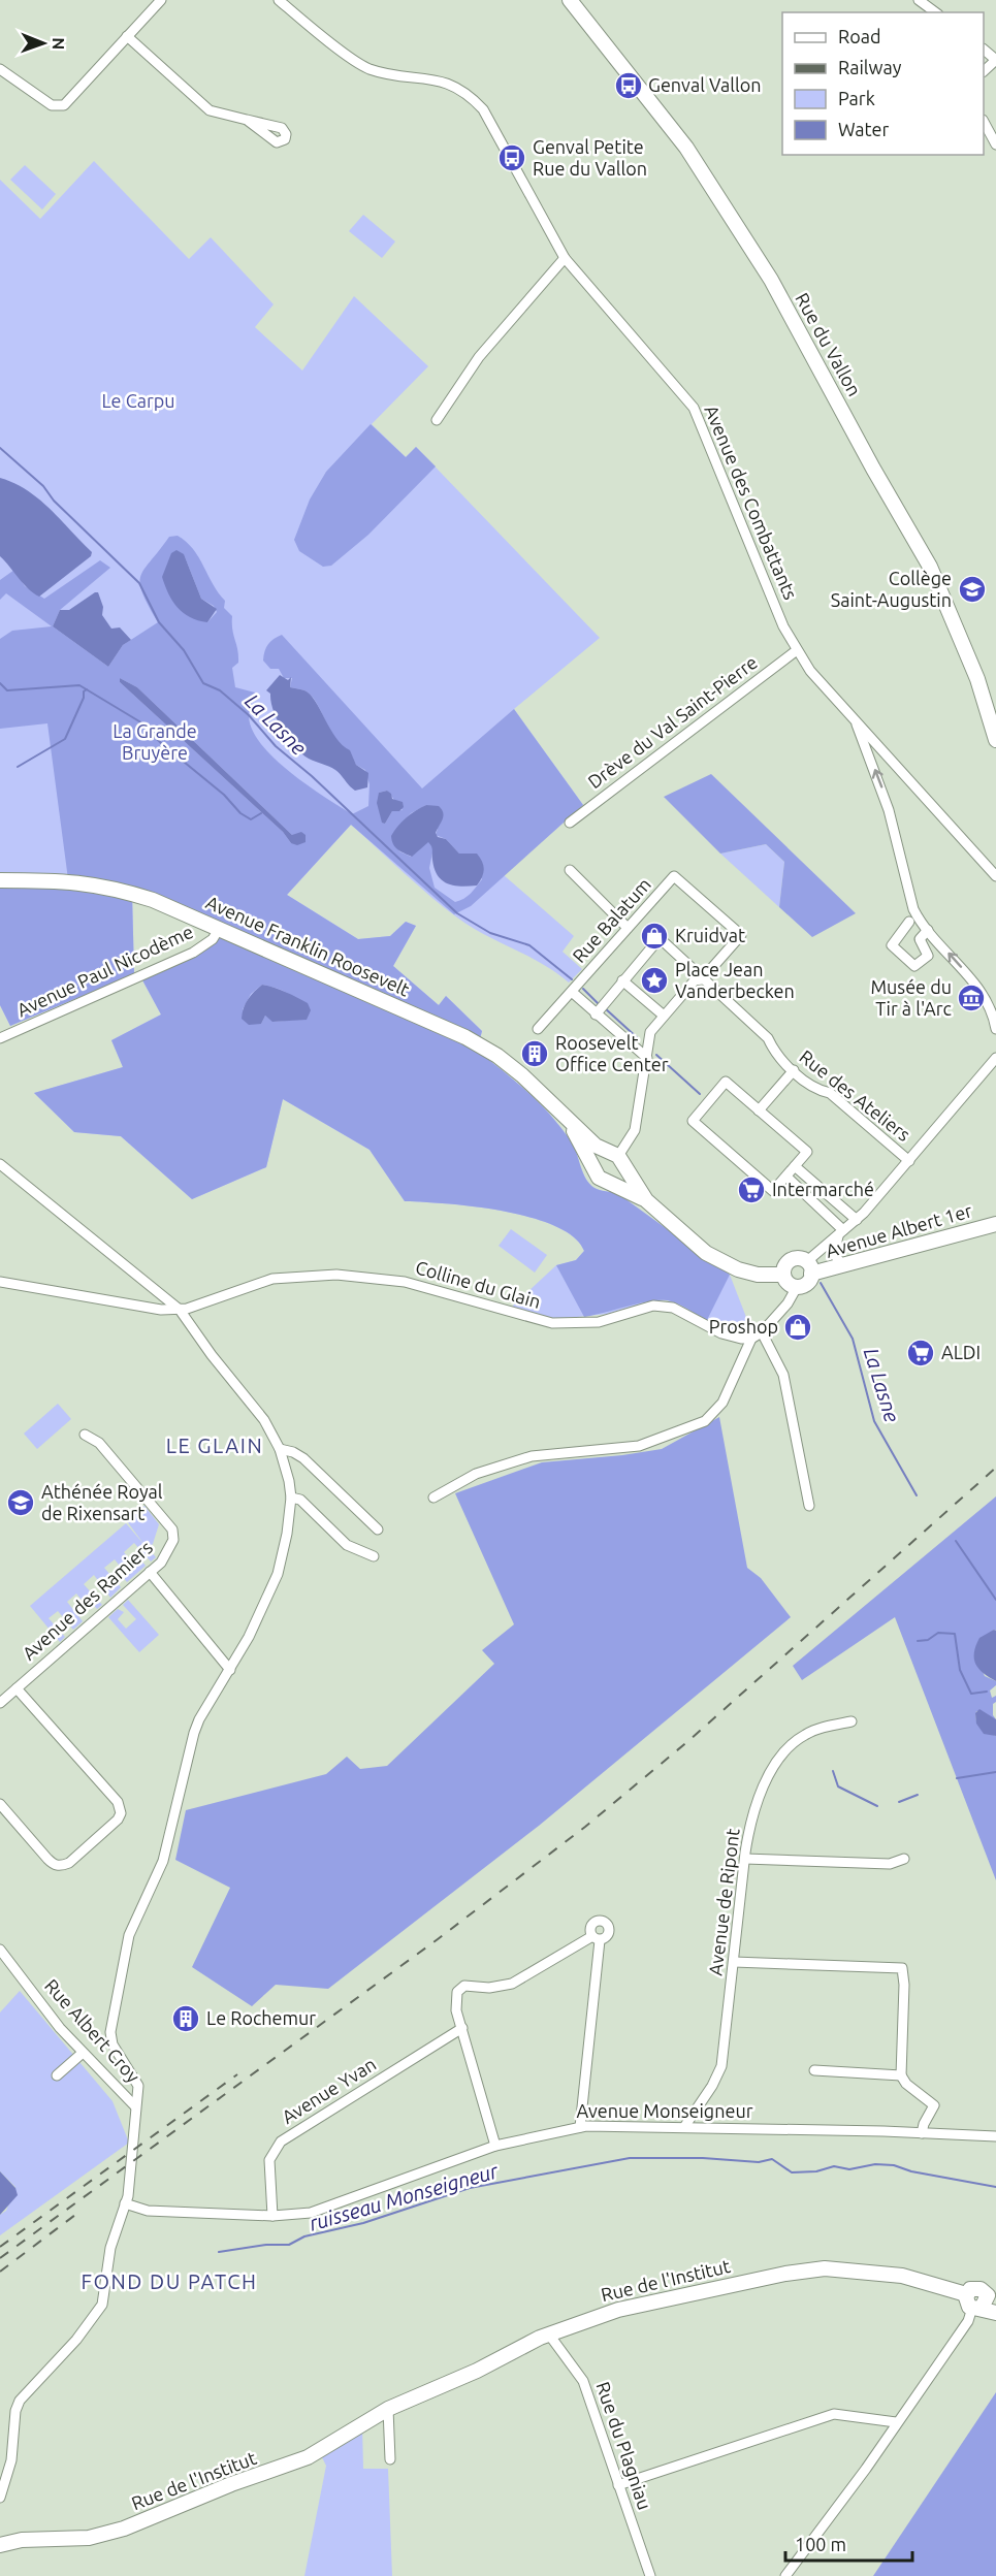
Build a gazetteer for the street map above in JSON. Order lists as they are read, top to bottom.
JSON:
{
  "streets": {
    "street": [
      "Rue du Vallon",
      "Avenue des Combattants",
      "Drève du Val Saint-Pierre",
      "Rue Balatum",
      "Avenue Franklin Roosevelt",
      "Avenue Paul Nicodème",
      "Rue des Ateliers",
      "Avenue Albert 1er",
      "Colline du Glain",
      "Avenue des Ramiers",
      "Avenue de Ripont",
      "Rue Albert Croy",
      "Avenue Yvan",
      "Avenue Monseigneur",
      "Rue de l'Institut",
      "Rue du Plagniau"
    ]
  },
  "crossings": [
    ["Avenue des Combattants", "Drève du Val Saint-Pierre"],
    ["Rue Balatum", "Avenue Franklin Roosevelt"],
    ["Rue Balatum", "Rue des Ateliers"],
    ["Avenue Franklin Roosevelt", "Avenue Paul Nicodème"],
    ["Avenue Franklin Roosevelt", "Avenue Albert 1er"],
    ["Avenue de Ripont", "Avenue Monseigneur"],
    ["Avenue Yvan", "Avenue Monseigneur"],
    ["Rue de l'Institut", "Rue du Plagniau"]
  ],
  "districts": ["LE GLAIN", "FOND DU PATCH"],
  "water": ["La Lasne", "ruisseau Monseigneur"],
  "parks": ["Le Carpu", "La Grande Bruyère"],
  "places": {
    "bus stop": ["Genval Vallon", "Genval Petite Rue du Vallon"],
    "school or university": ["Collège Saint-Augustin", "Athénée Royal de Rixensart"],
    "shop": ["Kruidvat", "Proshop"],
    "place": ["Place Jean Vanderbecken"],
    "museum": ["Musée du Tir à l'Arc"],
    "building": ["Roosevelt Office Center", "Le Rochemur"],
    "supermarket": ["Intermarché", "ALDI"]
  },
  "legend": [
    "Road",
    "Railway",
    "Park",
    "Water"
  ],
  "scale_bar": "100 m",
  "north": "right"
}
